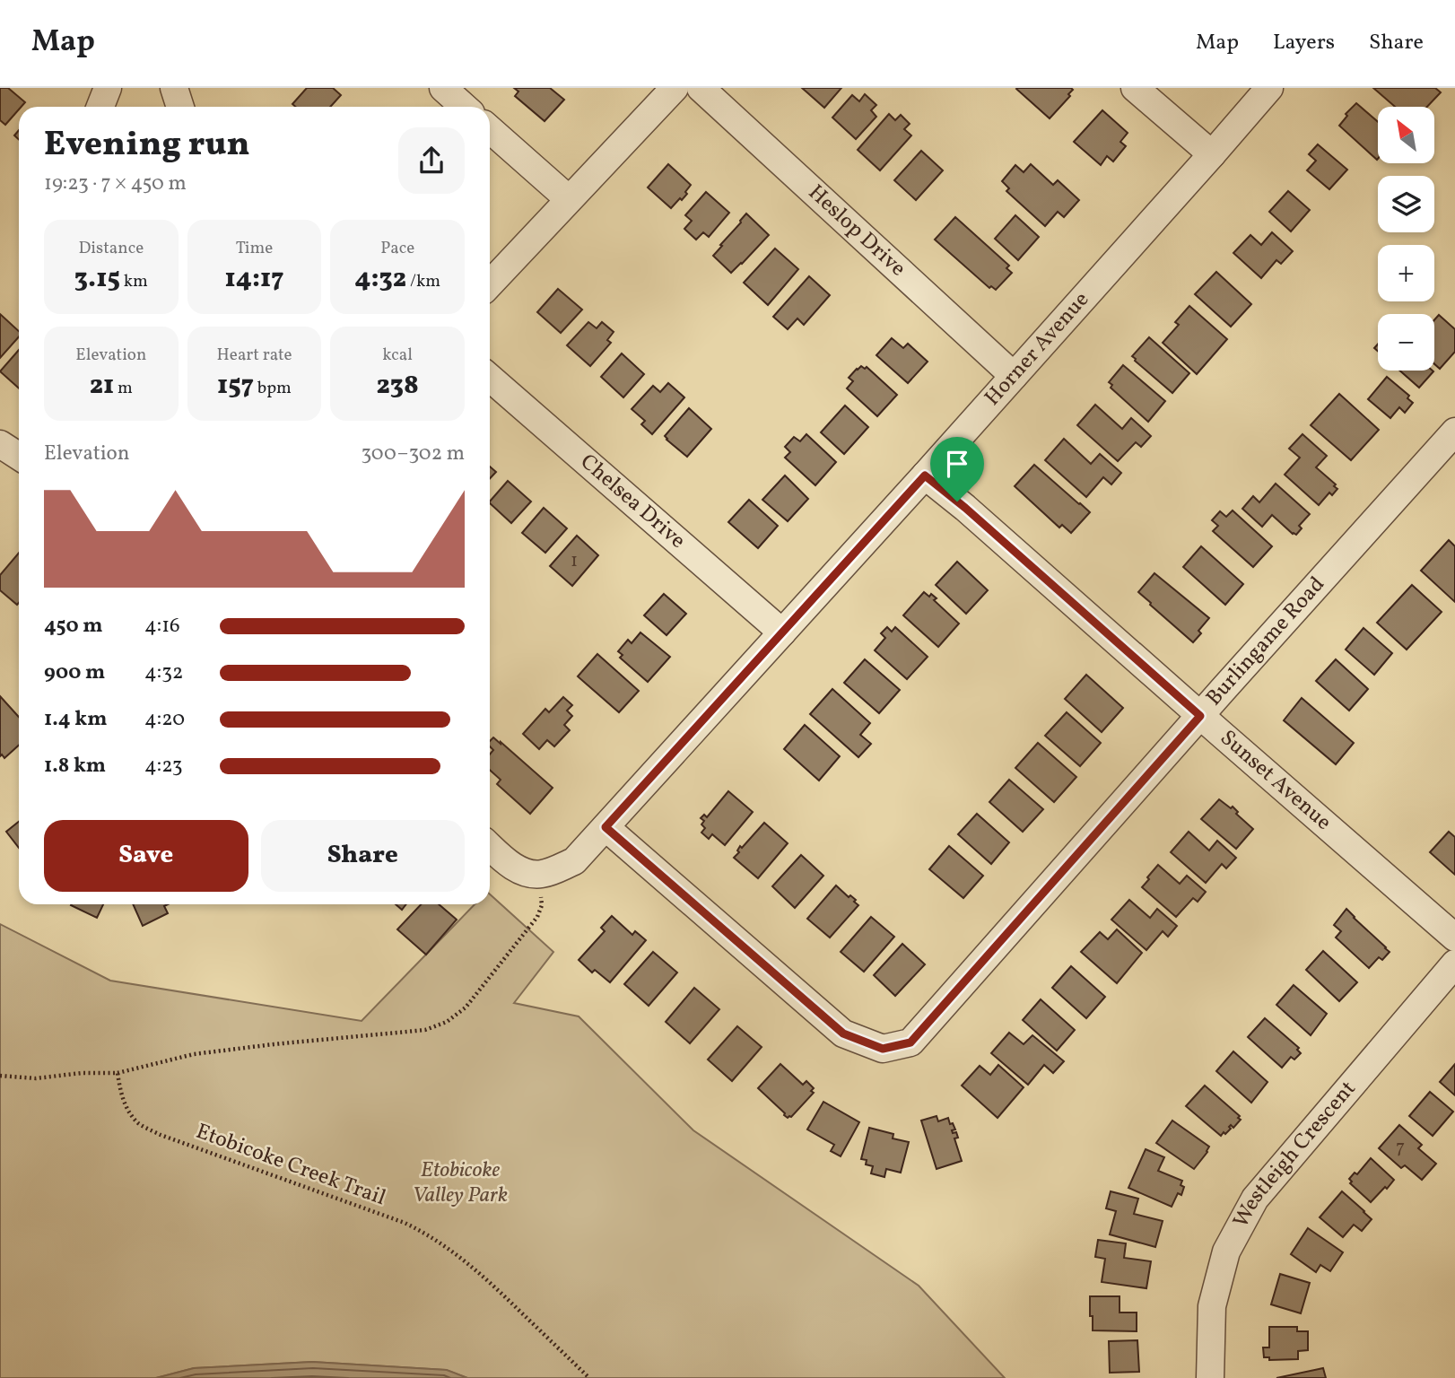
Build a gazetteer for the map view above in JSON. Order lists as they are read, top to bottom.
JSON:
{
  "streets": {
    "street": [
      "Heslop Drive",
      "Horner Avenue",
      "Chelsea Drive",
      "Burlingame Road",
      "Sunset Avenue",
      "Westleigh Crescent"
    ],
    "path": ["Etobicoke Creek Trail"]
  },
  "crossings": [
    ["Heslop Drive", "Horner Avenue"],
    ["Horner Avenue", "Chelsea Drive"],
    ["Horner Avenue", "Burlingame Road"],
    ["Horner Avenue", "Sunset Avenue"],
    ["Burlingame Road", "Sunset Avenue"]
  ],
  "parks": ["Etobicoke Valley Park"],
  "house_numbers": ["1", "7"],
  "north": "top left",
  "page": {
    "header": "Map",
    "nav": ["Map", "Layers", "Share"],
    "map_buttons": ["+", "−"],
    "heading": ["Evening run", "19:23 · 7 × 450 m"],
    "stats": [
      ["Distance", "3.15 km"],
      ["Time", "14:17"],
      ["Pace", "4:32 /km"],
      ["Elevation", "21 m"],
      ["Heart rate", "157 bpm"],
      ["kcal", "238"]
    ],
    "chart": ["Elevation", "300–302 m"],
    "list": [
      {
        "name": "450 m",
        "note": "4:16"
      },
      {
        "name": "900 m",
        "note": "4:32"
      },
      {
        "name": "1.4 km",
        "note": "4:20"
      },
      {
        "name": "1.8 km",
        "note": "4:23"
      }
    ],
    "buttons": ["Save", "Share"]
  }
}
